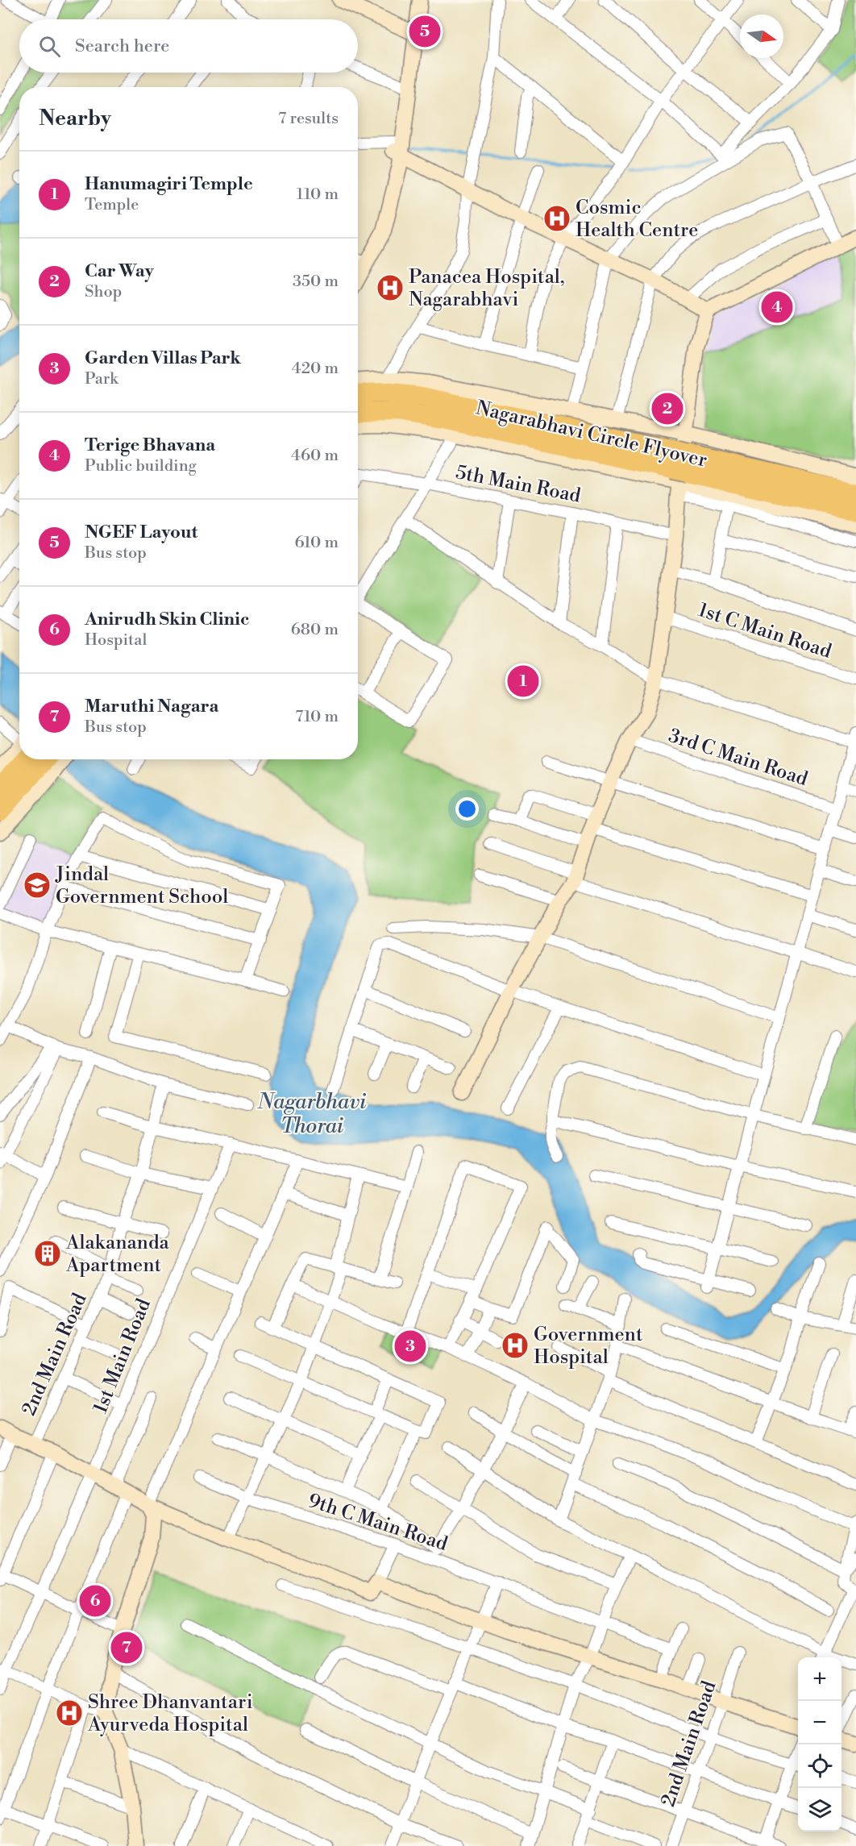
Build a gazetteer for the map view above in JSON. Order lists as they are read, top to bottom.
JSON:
{
  "streets": {
    "highway": ["Nagarabhavi Circle Flyover"],
    "street": [
      "5th Main Road",
      "1st C Main Road",
      "3rd C Main Road",
      "2nd Main Road",
      "1st Main Road",
      "9th C Main Road"
    ]
  },
  "water": ["Nagarbhavi Thorai"],
  "places": {
    "hospital": [
      "Cosmic Health Centre",
      "Panacea Hospital, Nagarabhavi",
      "Government Hospital",
      "Shree Dhanvantari Ayurveda Hospital"
    ],
    "school or university": ["Jindal Government School"],
    "building": ["Alakananda Apartment"]
  },
  "north": "right",
  "page": {
    "pins": [
      "5",
      "4",
      "2",
      "1",
      "3",
      "6",
      "7"
    ],
    "search": "Search here",
    "heading": ["Nearby", "7 results"],
    "list": [
      {
        "mark": "1",
        "name": "Hanumagiri Temple",
        "note": "Temple",
        "value": "110 m"
      },
      {
        "mark": "2",
        "name": "Car Way",
        "note": "Shop",
        "value": "350 m"
      },
      {
        "mark": "3",
        "name": "Garden Villas Park",
        "note": "Park",
        "value": "420 m"
      },
      {
        "mark": "4",
        "name": "Terige Bhavana",
        "note": "Public building",
        "value": "460 m"
      },
      {
        "mark": "5",
        "name": "NGEF Layout",
        "note": "Bus stop",
        "value": "610 m"
      },
      {
        "mark": "6",
        "name": "Anirudh Skin Clinic",
        "note": "Hospital",
        "value": "680 m"
      },
      {
        "mark": "7",
        "name": "Maruthi Nagara",
        "note": "Bus stop",
        "value": "710 m"
      }
    ],
    "map_buttons": ["+", "−"]
  }
}
